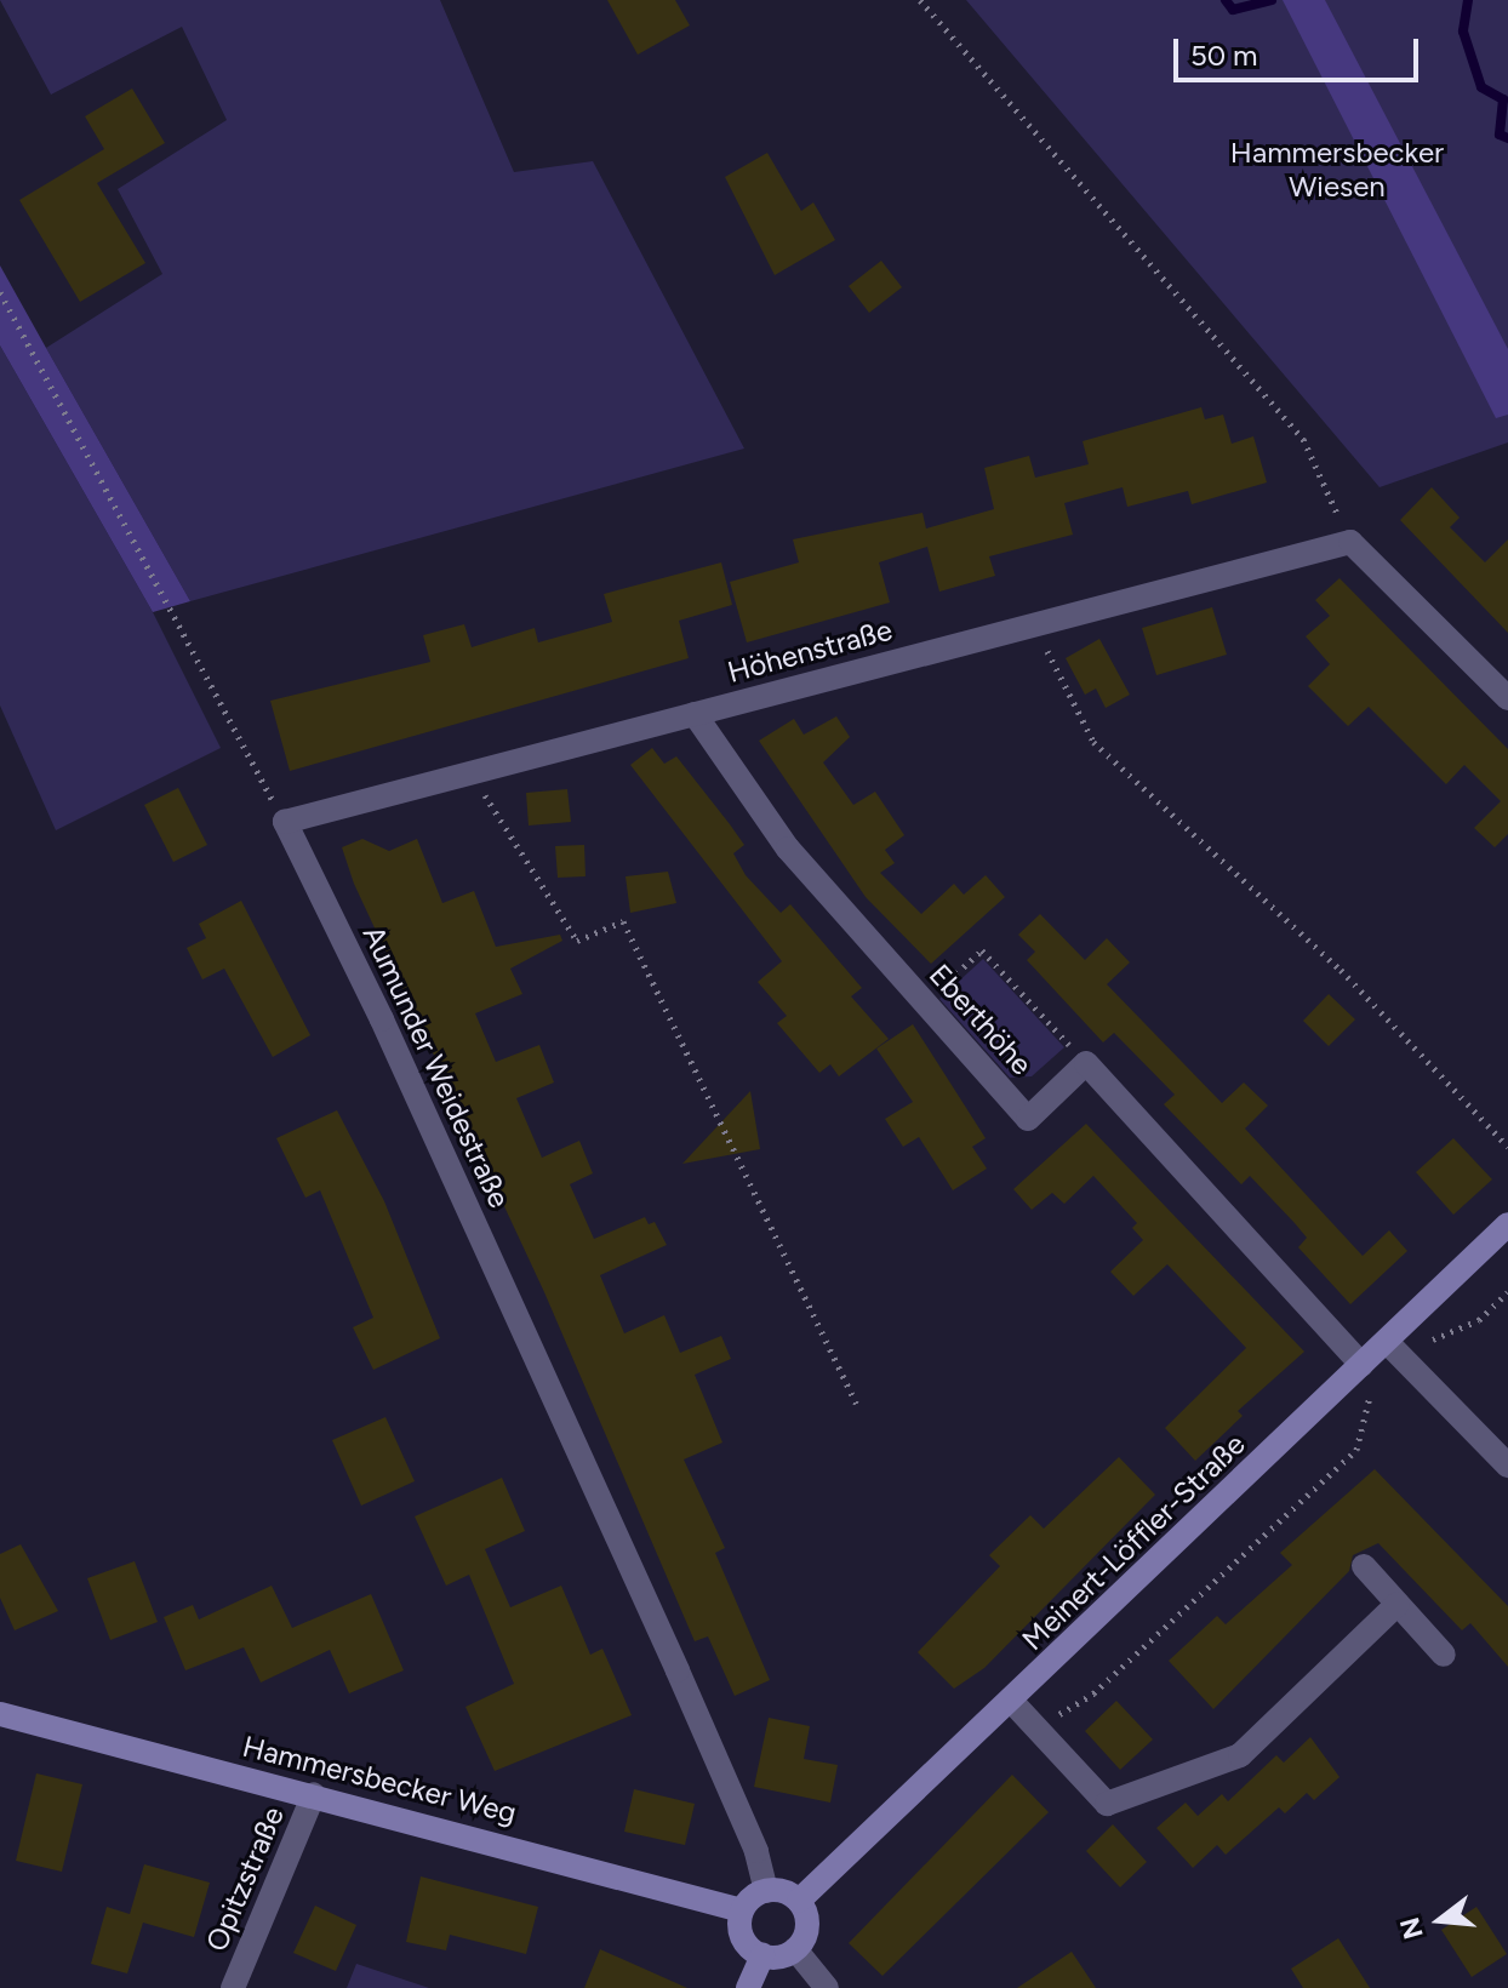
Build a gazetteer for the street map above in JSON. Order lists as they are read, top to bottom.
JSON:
{
  "streets": {
    "street": [
      "Höhenstraße",
      "Eberthöhe",
      "Aumunder Weidestraße",
      "Meinert-Löffler-Straße",
      "Hammersbecker Weg",
      "Opitzstraße"
    ]
  },
  "crossings": [
    ["Höhenstraße", "Eberthöhe"],
    ["Höhenstraße", "Aumunder Weidestraße"],
    ["Aumunder Weidestraße", "Meinert-Löffler-Straße"],
    ["Aumunder Weidestraße", "Hammersbecker Weg"],
    ["Meinert-Löffler-Straße", "Hammersbecker Weg"],
    ["Hammersbecker Weg", "Opitzstraße"]
  ],
  "parks": ["Hammersbecker Wiesen"],
  "scale_bar": "50 m",
  "north": "left"
}
